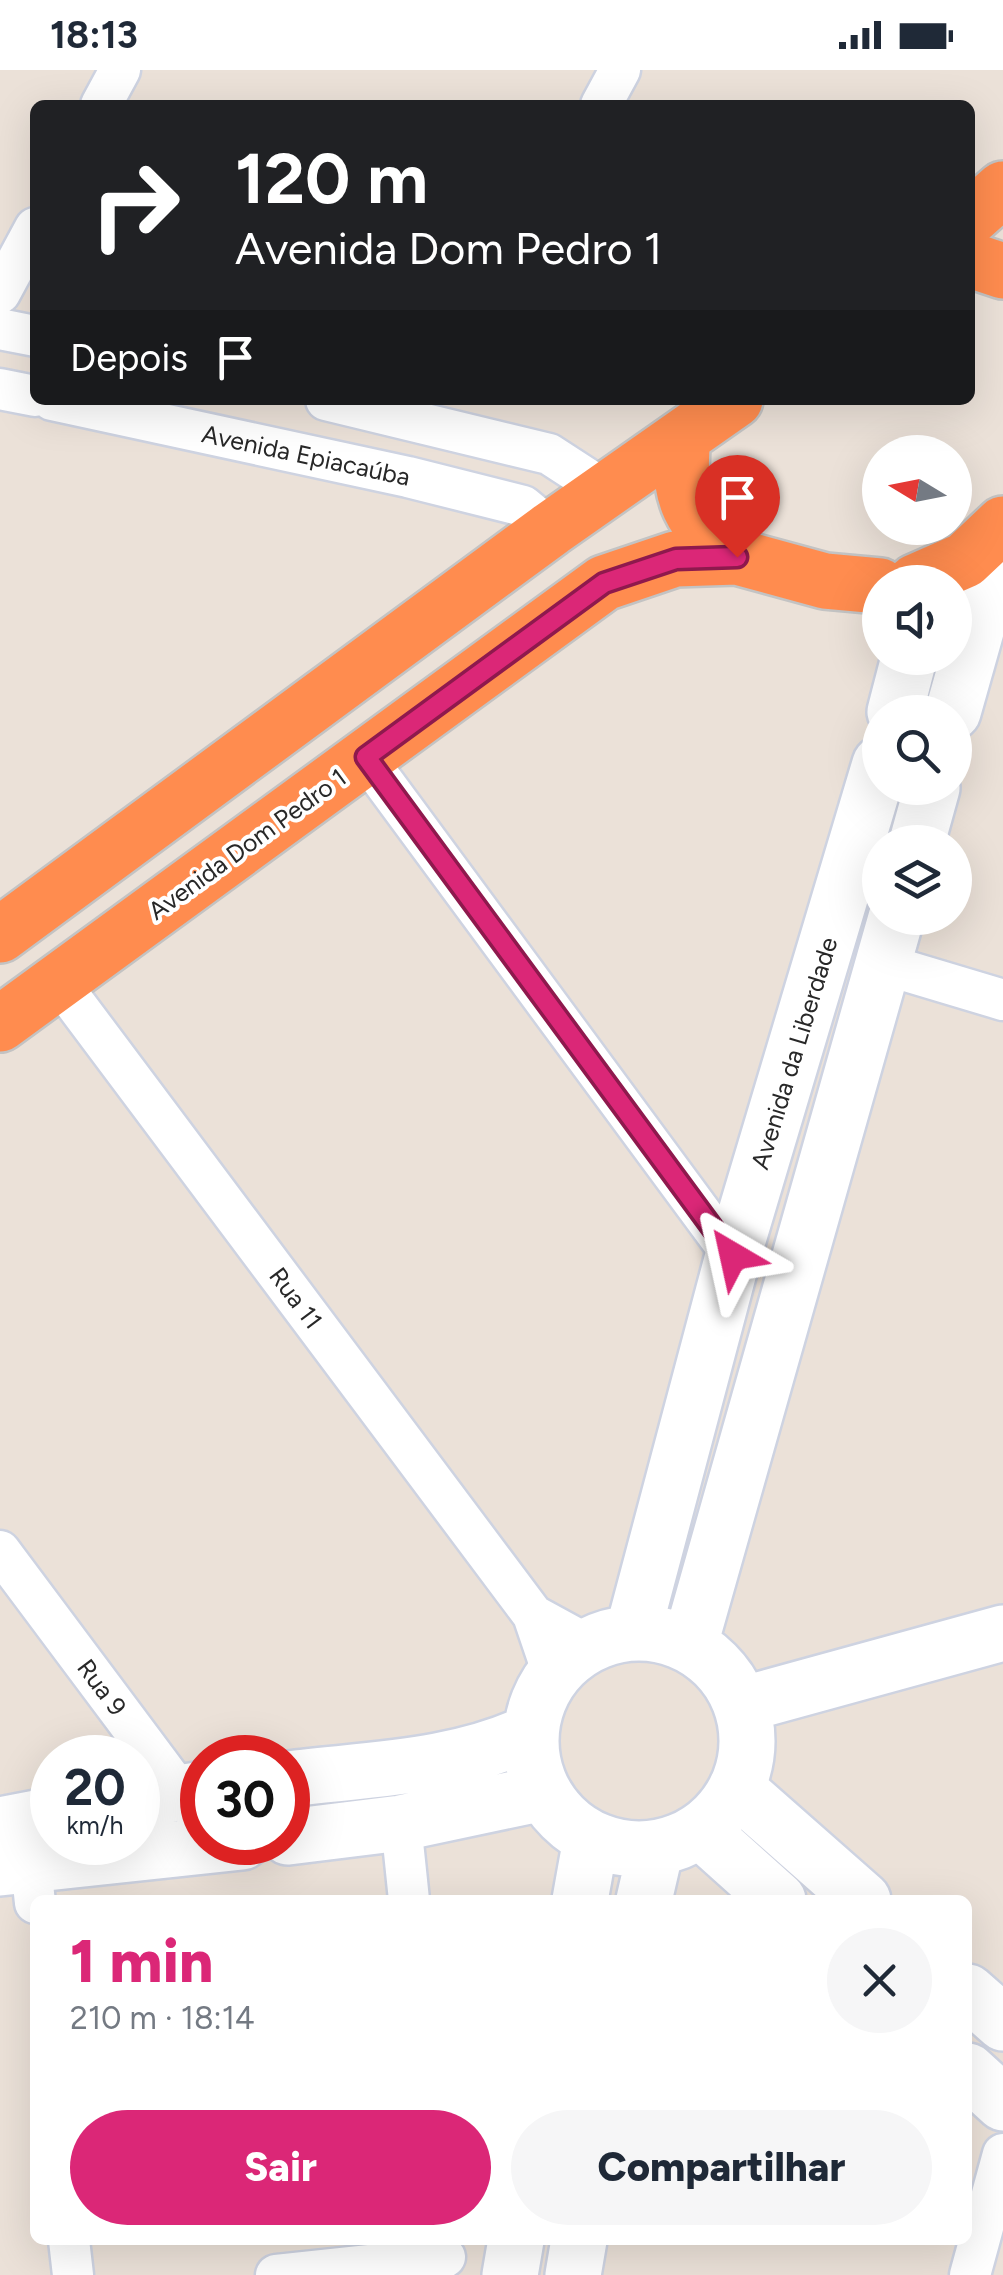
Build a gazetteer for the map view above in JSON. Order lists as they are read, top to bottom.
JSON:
{
  "streets": {
    "highway": ["Avenida Dom Pedro 1"],
    "main road": ["Avenida da Liberdade"],
    "street": ["Avenida Epiacaúba", "Rua 11", "Rua 9"]
  },
  "crossings": [
    ["Avenida Dom Pedro 1", "Rua 11"],
    ["Avenida da Liberdade", "Rua 11"]
  ],
  "north": "left",
  "page": {
    "status": "18:13",
    "turn": ["120 m", "Avenida Dom Pedro 1"],
    "then": "Depois",
    "speed": "20 km/h",
    "limit": "30",
    "heading": ["1 min", "210 m · 18:14"],
    "buttons": ["Sair", "Compartilhar"]
  }
}
